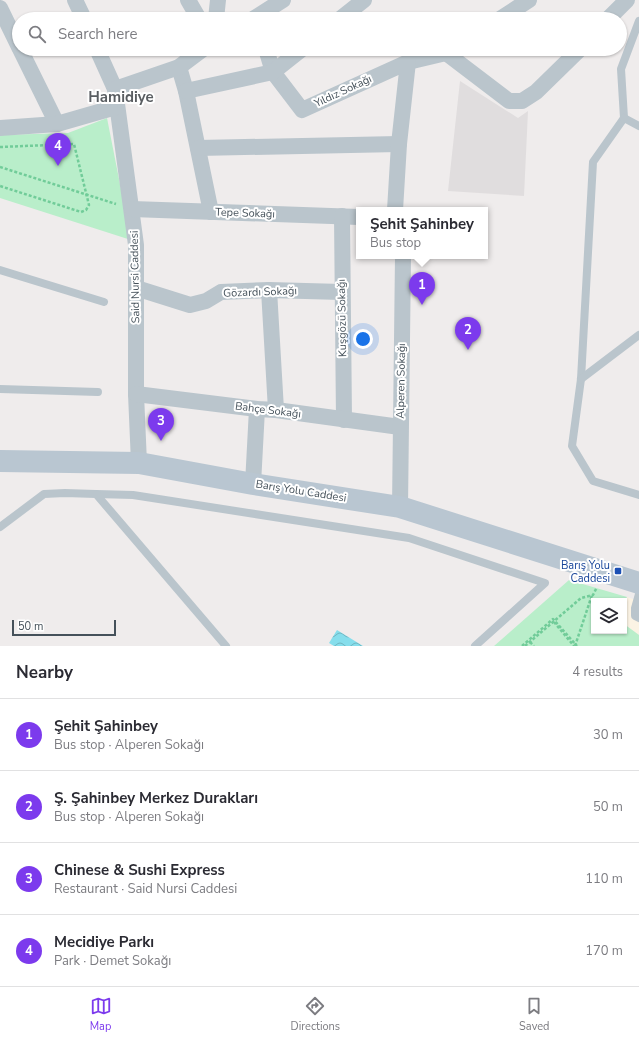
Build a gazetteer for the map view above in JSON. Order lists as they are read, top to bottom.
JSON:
{
  "streets": {
    "main road": ["Barış Yolu Caddesi"],
    "street": [
      "Yıldız Sokağı",
      "Tepe Sokağı",
      "Said Nursi Caddesi",
      "Gözardı Sokağı",
      "Kuşgözü Sokağı",
      "Alperen Sokağı",
      "Bahçe Sokağı"
    ]
  },
  "crossings": [
    ["Tepe Sokağı", "Said Nursi Caddesi"],
    ["Tepe Sokağı", "Kuşgözü Sokağı"],
    ["Said Nursi Caddesi", "Gözardı Sokağı"],
    ["Said Nursi Caddesi", "Bahçe Sokağı"],
    ["Said Nursi Caddesi", "Barış Yolu Caddesi"],
    ["Gözardı Sokağı", "Kuşgözü Sokağı"],
    ["Kuşgözü Sokağı", "Bahçe Sokağı"],
    ["Alperen Sokağı", "Bahçe Sokağı"],
    ["Alperen Sokağı", "Barış Yolu Caddesi"]
  ],
  "districts": ["Hamidiye"],
  "places": {
    "transit": ["Barış Yolu Caddesi"]
  },
  "scale_bar": "50 m",
  "page": {
    "search": "Search here",
    "pins": [
      "4",
      "1",
      "2",
      "3"
    ],
    "popup": ["Şehit Şahinbey", "Bus stop"],
    "scale": "50 m",
    "heading": ["Nearby", "4 results"],
    "list": [
      {
        "mark": "1",
        "name": "Şehit Şahinbey",
        "note": "Bus stop · Alperen Sokağı",
        "value": "30 m"
      },
      {
        "mark": "2",
        "name": "Ş. Şahinbey Merkez Durakları",
        "note": "Bus stop · Alperen Sokağı",
        "value": "50 m"
      },
      {
        "mark": "3",
        "name": "Chinese & Sushi Express",
        "note": "Restaurant · Said Nursi Caddesi",
        "value": "110 m"
      },
      {
        "mark": "4",
        "name": "Mecidiye Parkı",
        "note": "Park · Demet Sokağı",
        "value": "170 m"
      }
    ],
    "nav": ["Map", "Directions", "Saved"]
  }
}
